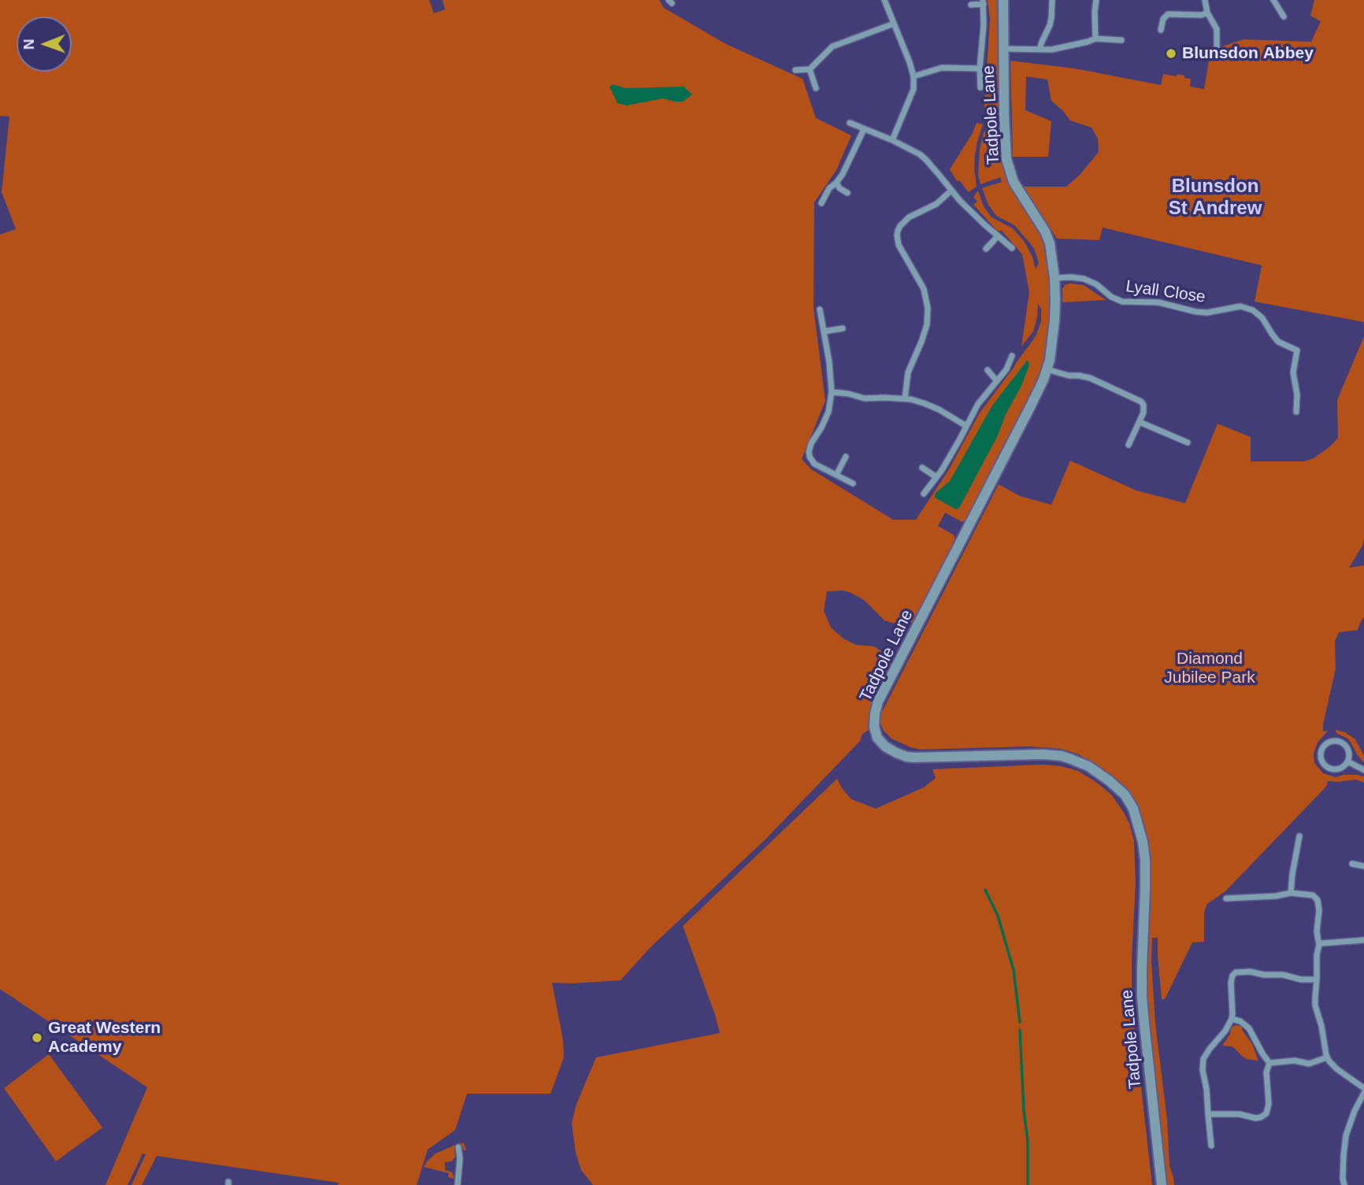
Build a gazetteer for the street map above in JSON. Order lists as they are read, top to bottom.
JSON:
{
  "streets": {
    "street": ["Tadpole Lane", "Lyall Close"]
  },
  "crossings": [
    ["Tadpole Lane", "Lyall Close"]
  ],
  "districts": ["Blunsdon St Andrew"],
  "parks": ["Diamond Jubilee Park"],
  "places": ["Blunsdon Abbey", "Great Western Academy"],
  "north": "left"
}
